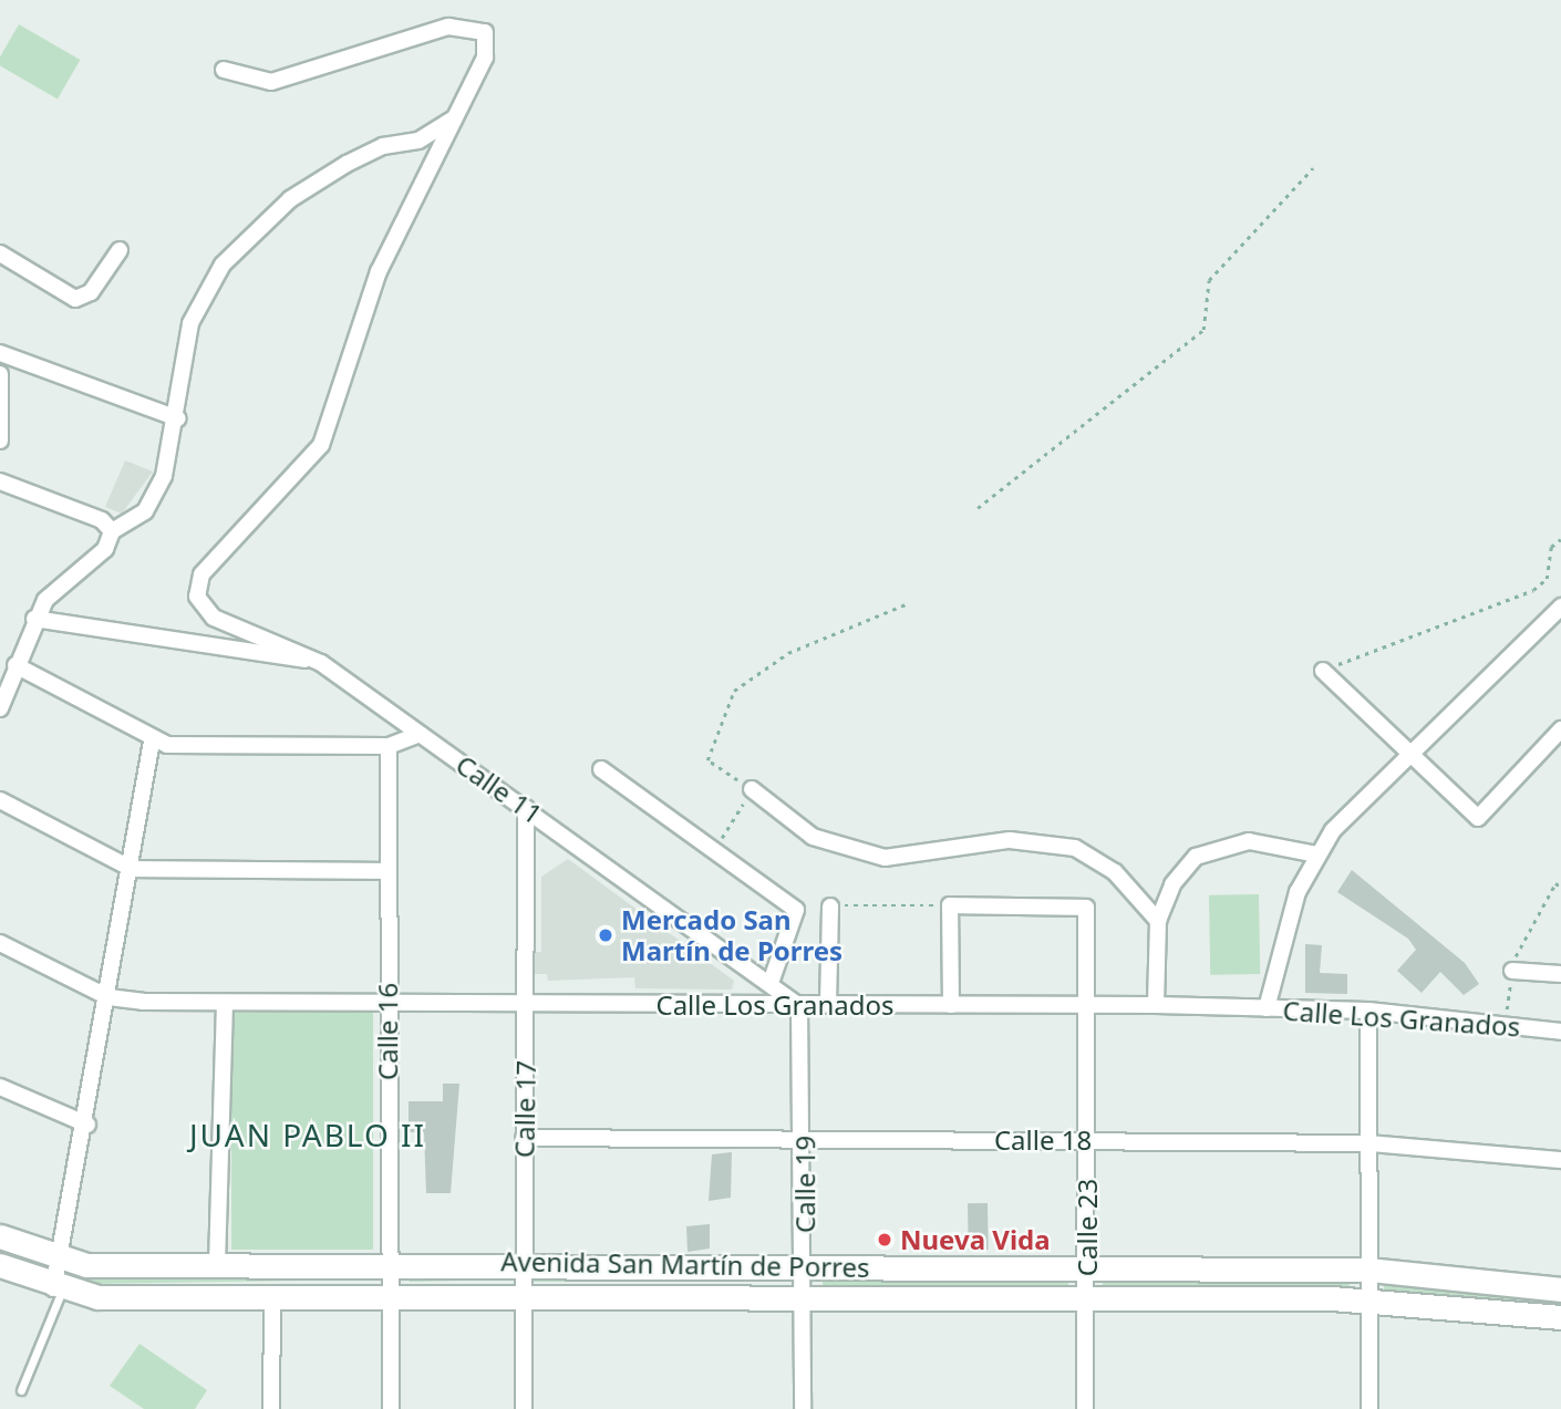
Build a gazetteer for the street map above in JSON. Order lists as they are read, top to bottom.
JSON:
{
  "streets": {
    "main road": ["Avenida San Martín de Porres"],
    "street": [
      "Calle 11",
      "Calle Los Granados",
      "Calle 16",
      "Calle 17",
      "Calle 18",
      "Calle 19",
      "Calle 23"
    ]
  },
  "crossings": [
    ["Calle 11", "Calle Los Granados"],
    ["Calle 11", "Calle 17"],
    ["Calle 11", "Calle 19"],
    ["Calle Los Granados", "Calle 16"],
    ["Calle Los Granados", "Calle 17"],
    ["Calle Los Granados", "Calle 19"],
    ["Calle Los Granados", "Calle 23"],
    ["Calle 16", "Avenida San Martín de Porres"],
    ["Calle 17", "Calle 18"],
    ["Calle 17", "Avenida San Martín de Porres"],
    ["Calle 18", "Calle 19"],
    ["Calle 18", "Calle 23"],
    ["Calle 19", "Avenida San Martín de Porres"],
    ["Calle 23", "Avenida San Martín de Porres"]
  ],
  "districts": ["JUAN PABLO II"],
  "places": ["Mercado San Martín de Porres", "Nueva Vida"]
}
